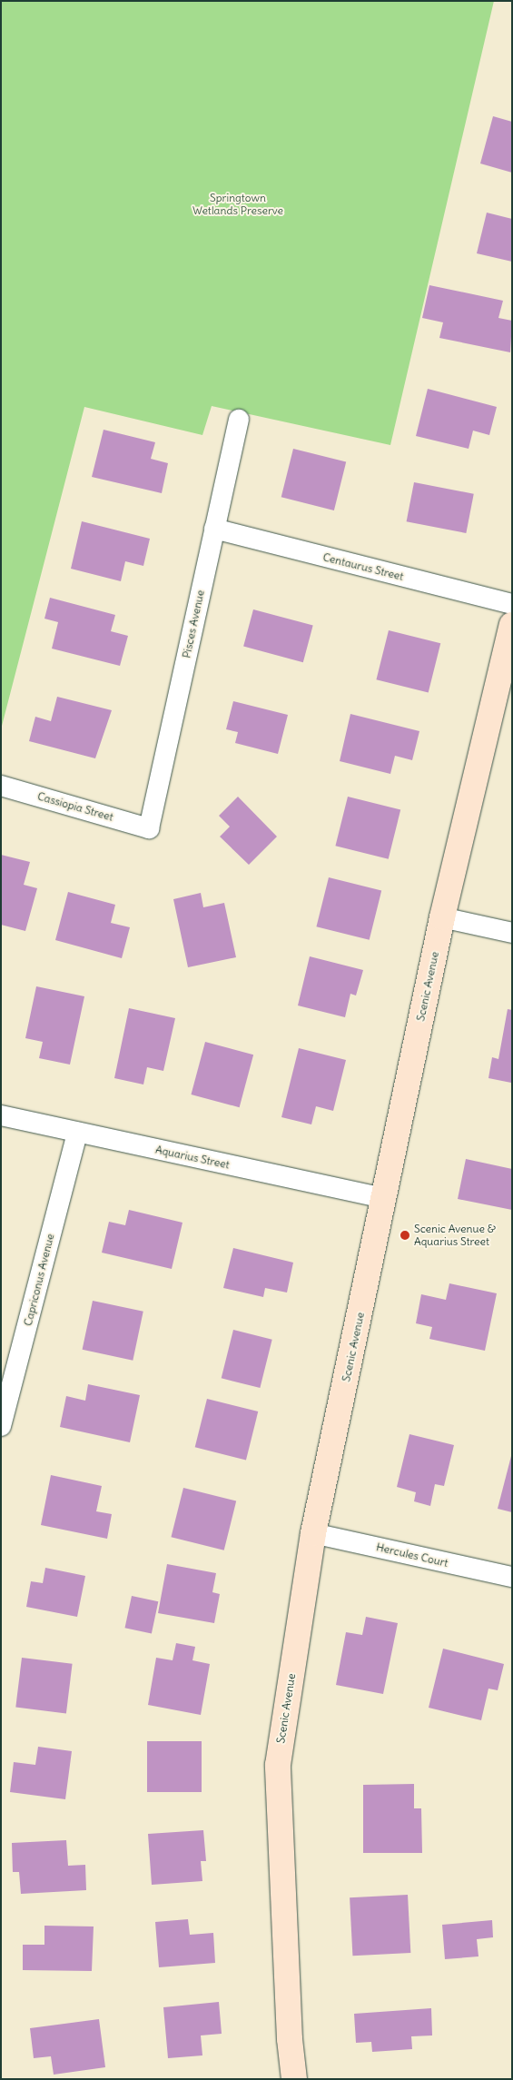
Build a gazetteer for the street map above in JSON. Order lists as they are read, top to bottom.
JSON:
{
  "streets": {
    "street": [
      "Centaurus Street",
      "Pisces Avenue",
      "Cassiopia Street",
      "Scenic Avenue",
      "Aquarius Street",
      "Capriconus Avenue",
      "Hercules Court"
    ]
  },
  "crossings": [
    ["Centaurus Street", "Pisces Avenue"],
    ["Pisces Avenue", "Cassiopia Street"],
    ["Scenic Avenue", "Aquarius Street"],
    ["Scenic Avenue", "Hercules Court"],
    ["Aquarius Street", "Capriconus Avenue"]
  ],
  "parks": ["Springtown Wetlands Preserve"],
  "places": ["Scenic Avenue & Aquarius Street"]
}
